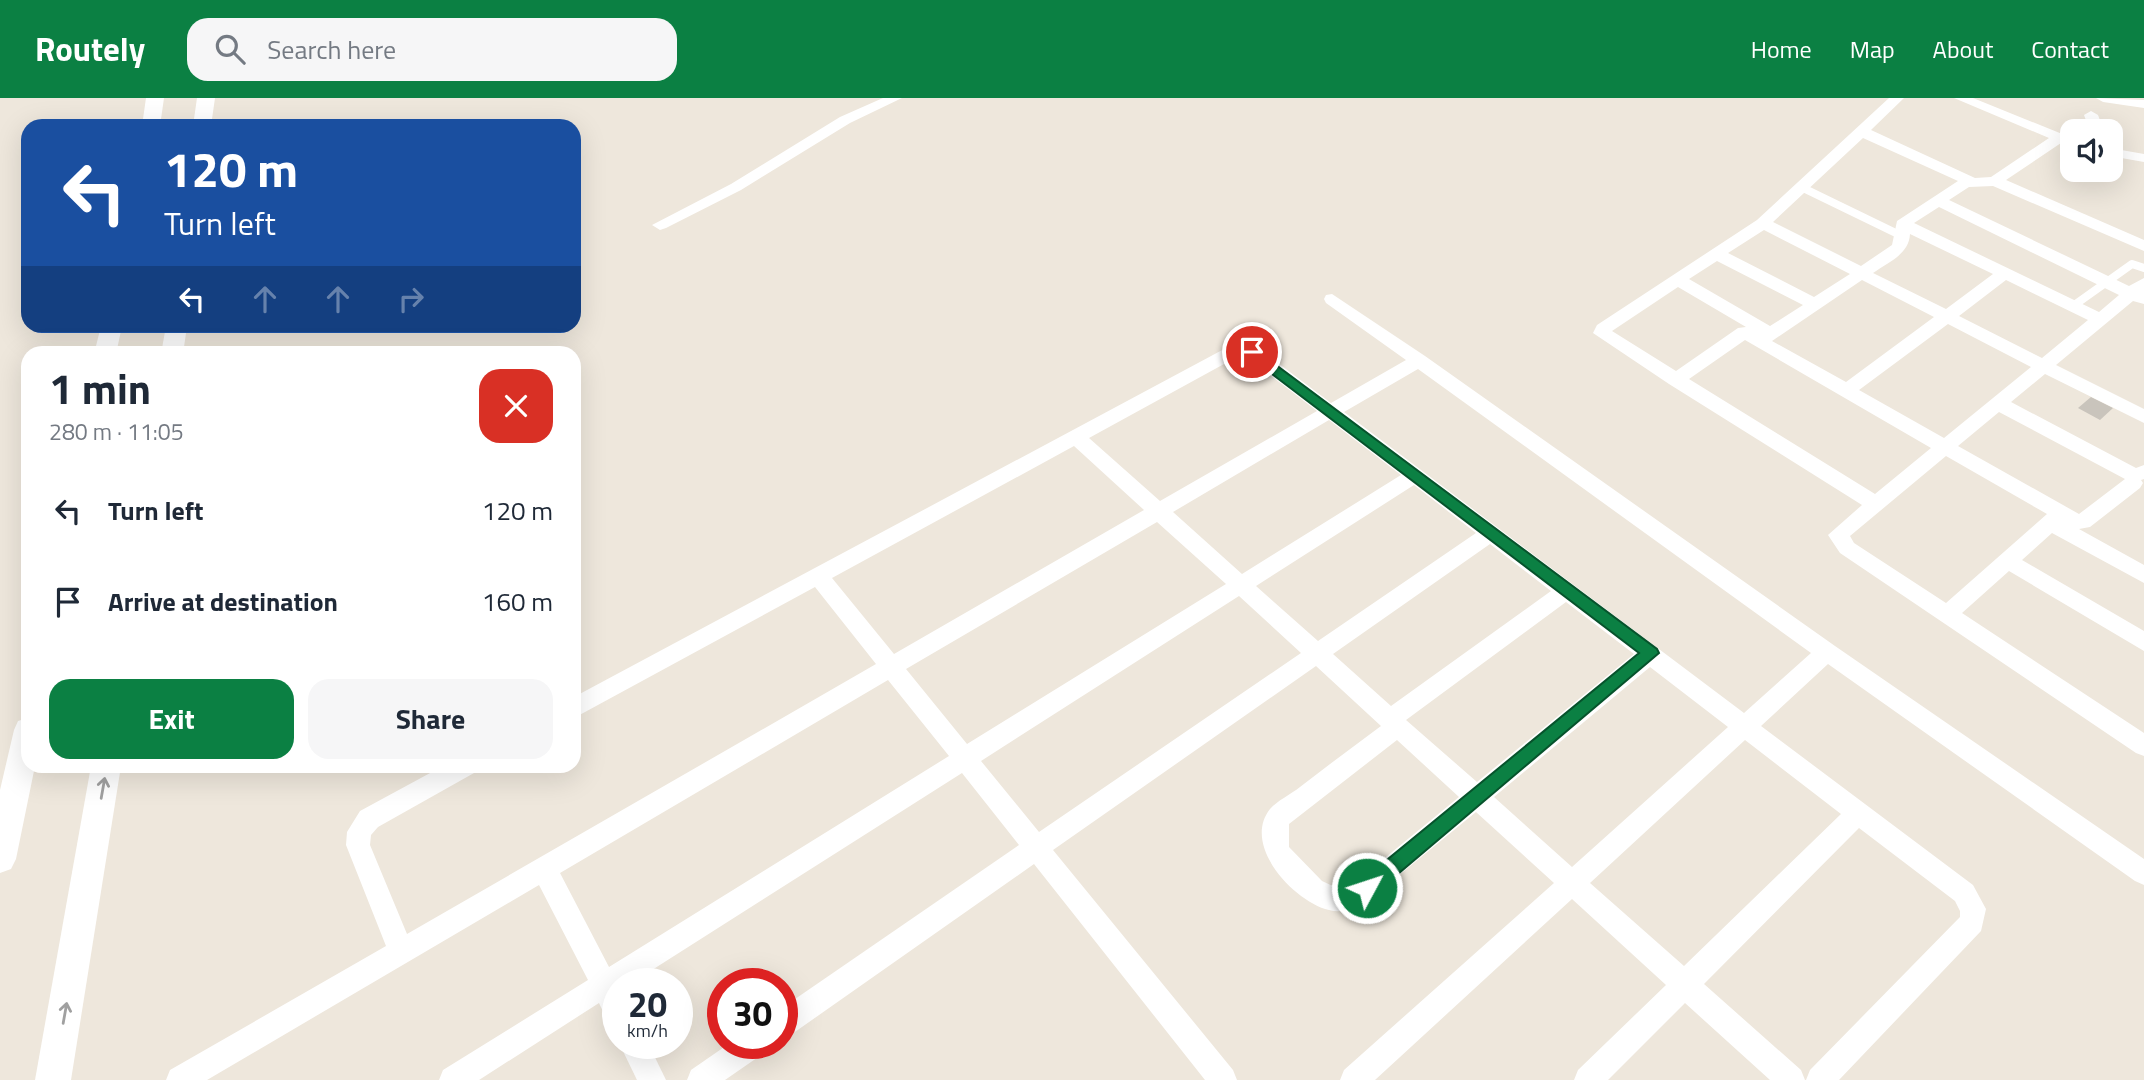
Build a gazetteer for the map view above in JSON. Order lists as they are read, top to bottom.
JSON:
{
  "page": {
    "header": "Routely",
    "search": "Search here",
    "nav": [
      "Home",
      "Map",
      "About",
      "Contact"
    ],
    "turn": ["120 m", "Turn left"],
    "heading": ["1 min", "280 m · 11:05"],
    "list": [
      {
        "name": "Turn left",
        "value": "120 m"
      },
      {
        "name": "Arrive at destination",
        "value": "160 m"
      }
    ],
    "buttons": ["Exit", "Share"],
    "speed": "20 km/h",
    "limit": "30"
  }
}
